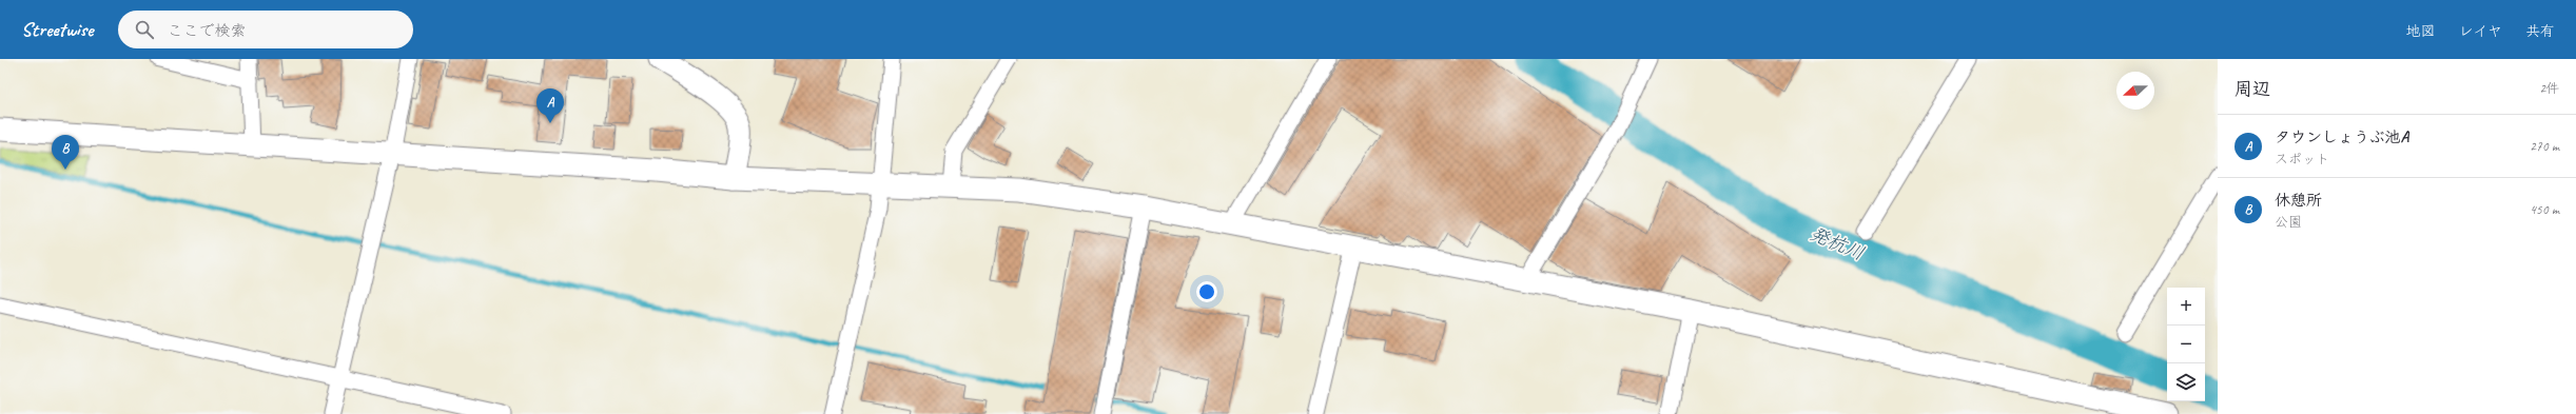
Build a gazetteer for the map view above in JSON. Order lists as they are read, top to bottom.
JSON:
{
  "water": ["発杭川"],
  "north": "left",
  "page": {
    "header": "Streetwise",
    "search": "ここで検索",
    "nav": ["地図", "レイヤ", "共有"],
    "heading": ["周辺", "2件"],
    "pins": ["A", "B"],
    "list": [
      {
        "mark": "A",
        "name": "タウンしょうぶ池A",
        "note": "スポット",
        "value": "270 m"
      },
      {
        "mark": "B",
        "name": "休憩所",
        "note": "公園",
        "value": "450 m"
      }
    ],
    "map_buttons": ["+", "−"]
  }
}
